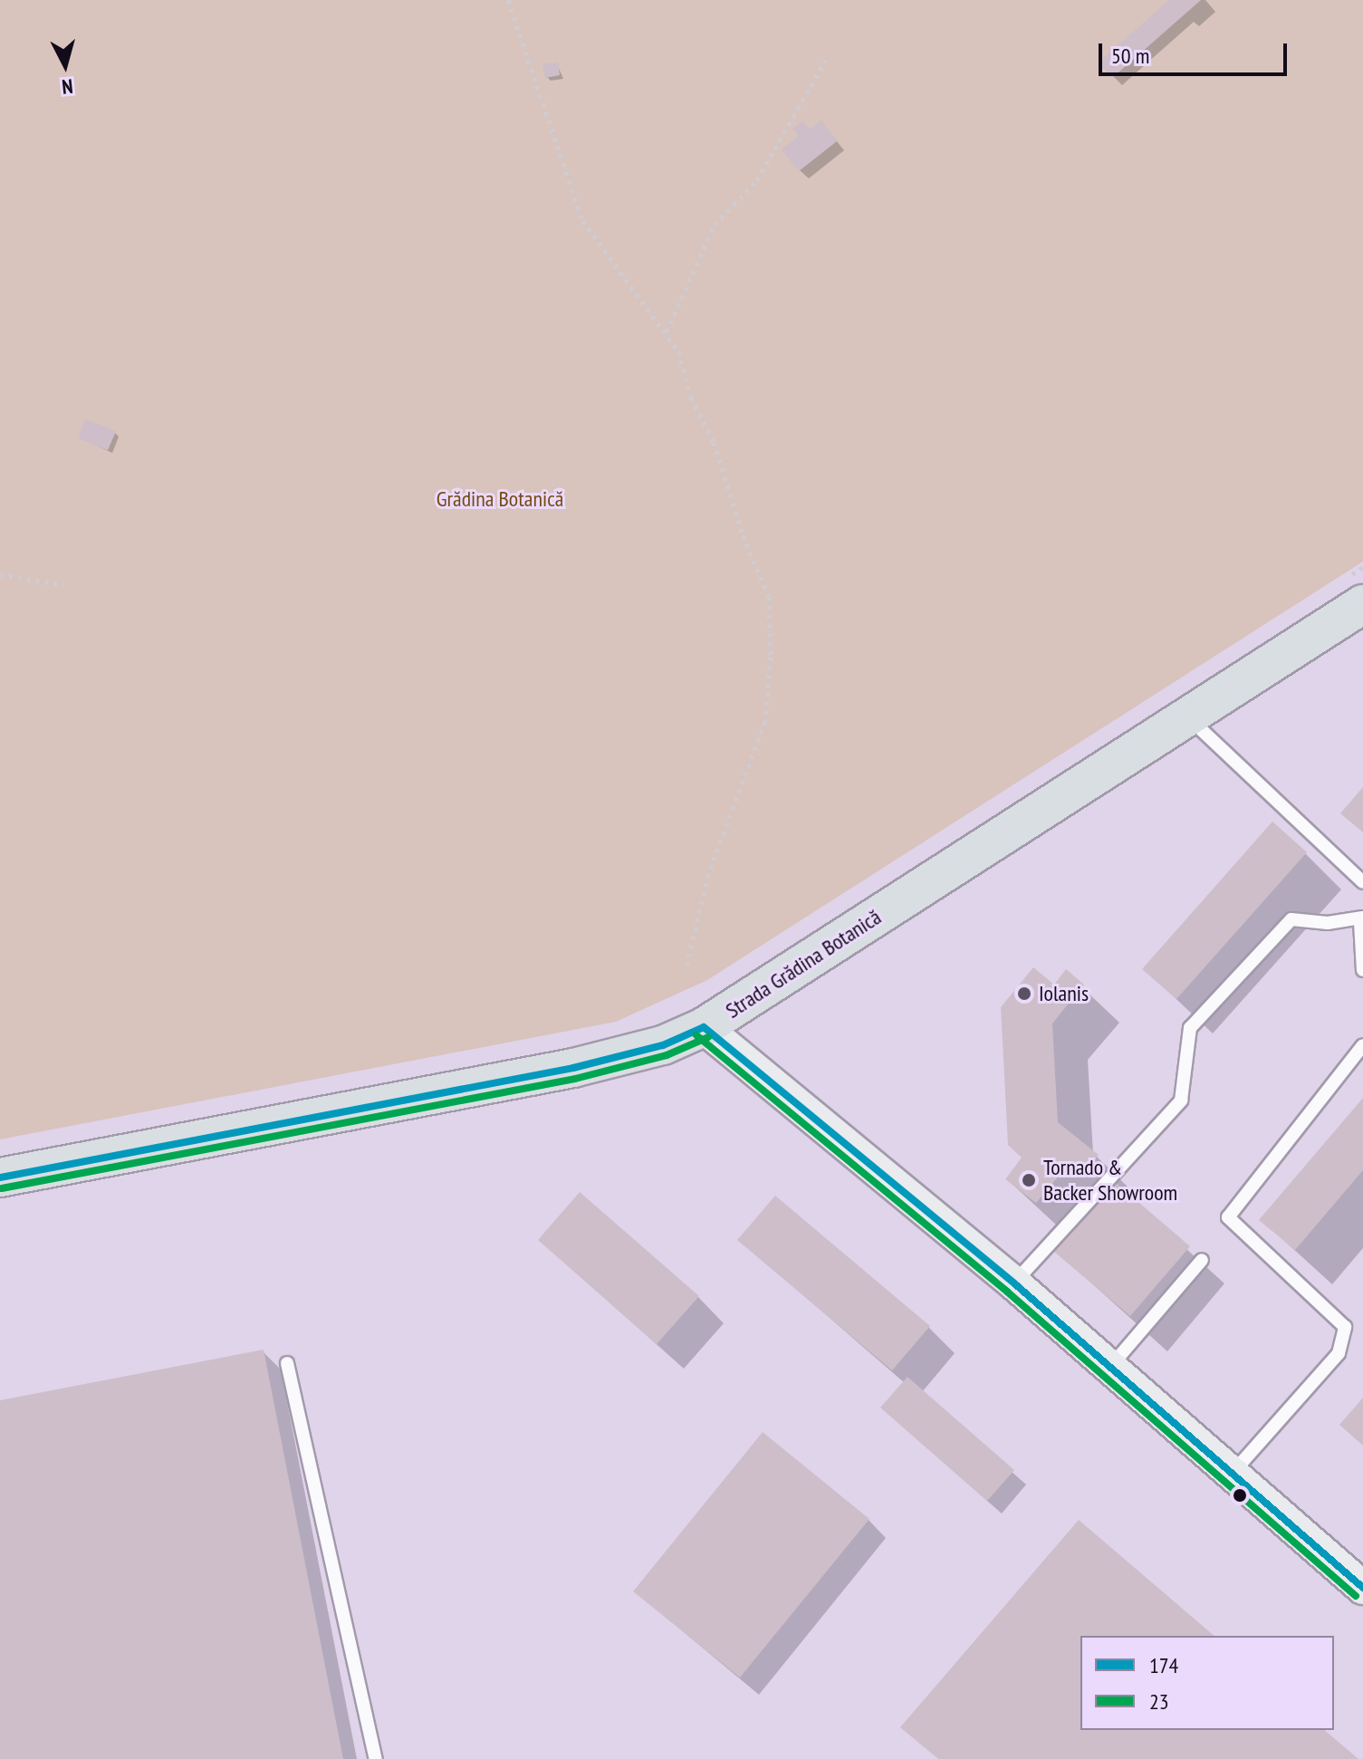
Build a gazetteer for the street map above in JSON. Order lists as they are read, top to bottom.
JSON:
{
  "streets": {
    "main road": ["Strada Grădina Botanică"]
  },
  "parks": ["Grădina Botanică"],
  "places": ["Iolanis", "Tornado & Backer Showroom"],
  "lines": ["transit line 174", "transit line 23"],
  "legend": ["174", "23"],
  "scale_bar": "50 m",
  "north": "bottom"
}
